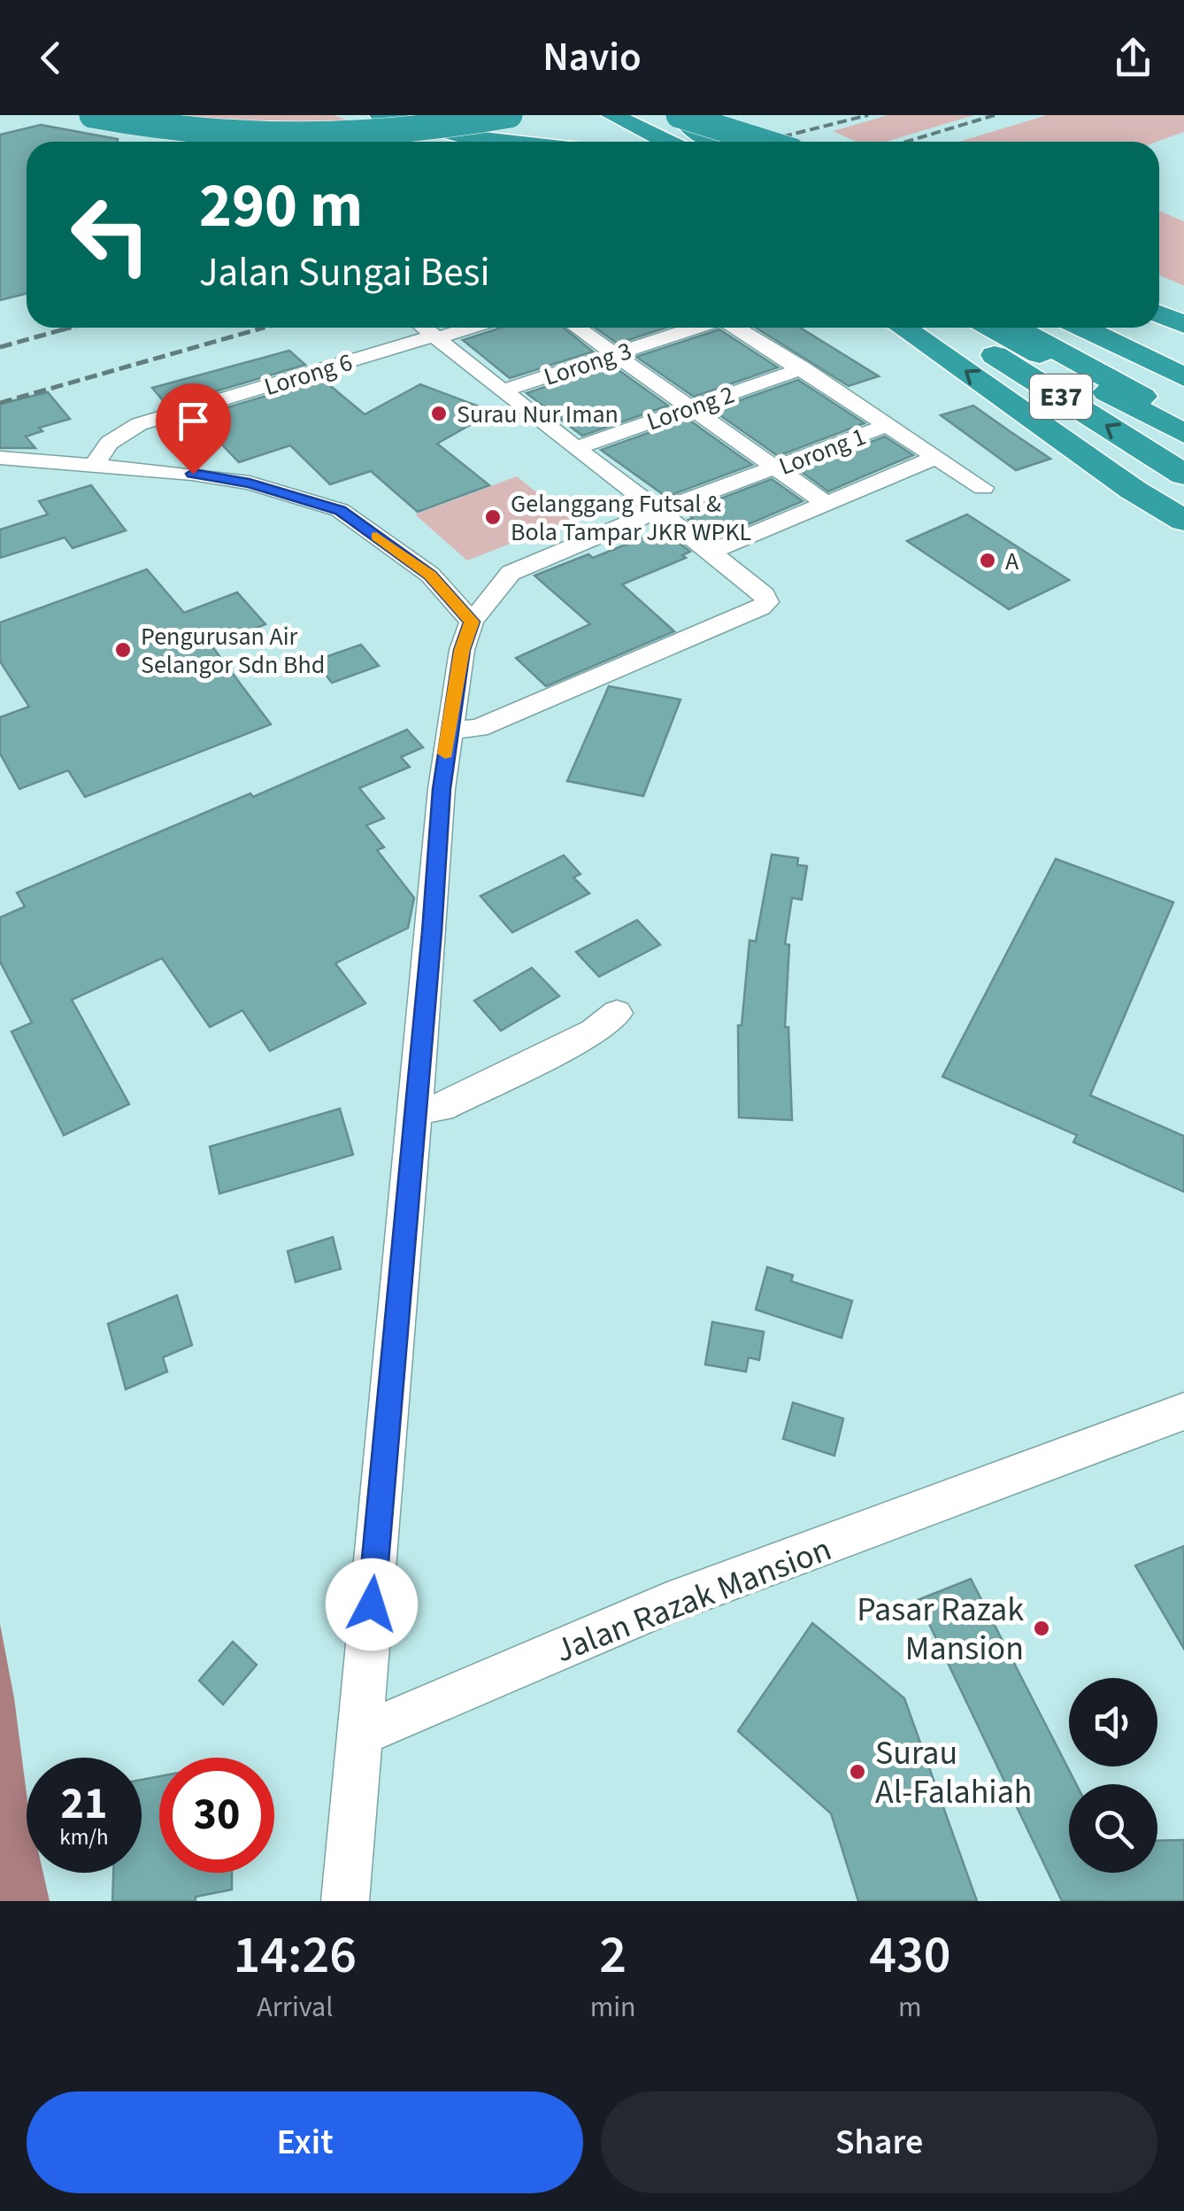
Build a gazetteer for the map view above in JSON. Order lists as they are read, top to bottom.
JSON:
{
  "streets": {
    "highway": ["E37"],
    "street": [
      "Lorong 3",
      "Lorong 6",
      "Lorong 2",
      "Lorong 1",
      "Jalan Razak Mansion"
    ]
  },
  "places": [
    "Surau Nur Iman",
    "Gelanggang Futsal & Bola Tampar JKR WPKL",
    "A",
    "Pengurusan Air Selangor Sdn Bhd",
    "Pasar Razak Mansion",
    "Surau Al-Falahiah"
  ],
  "page": {
    "header": "Navio",
    "turn": ["290 m", "Jalan Sungai Besi"],
    "speed": "21 km/h",
    "limit": "30",
    "eta": [
      "14:26",
      "Arrival",
      "2",
      "min",
      "430",
      "m"
    ],
    "buttons": ["Exit", "Share"]
  }
}
